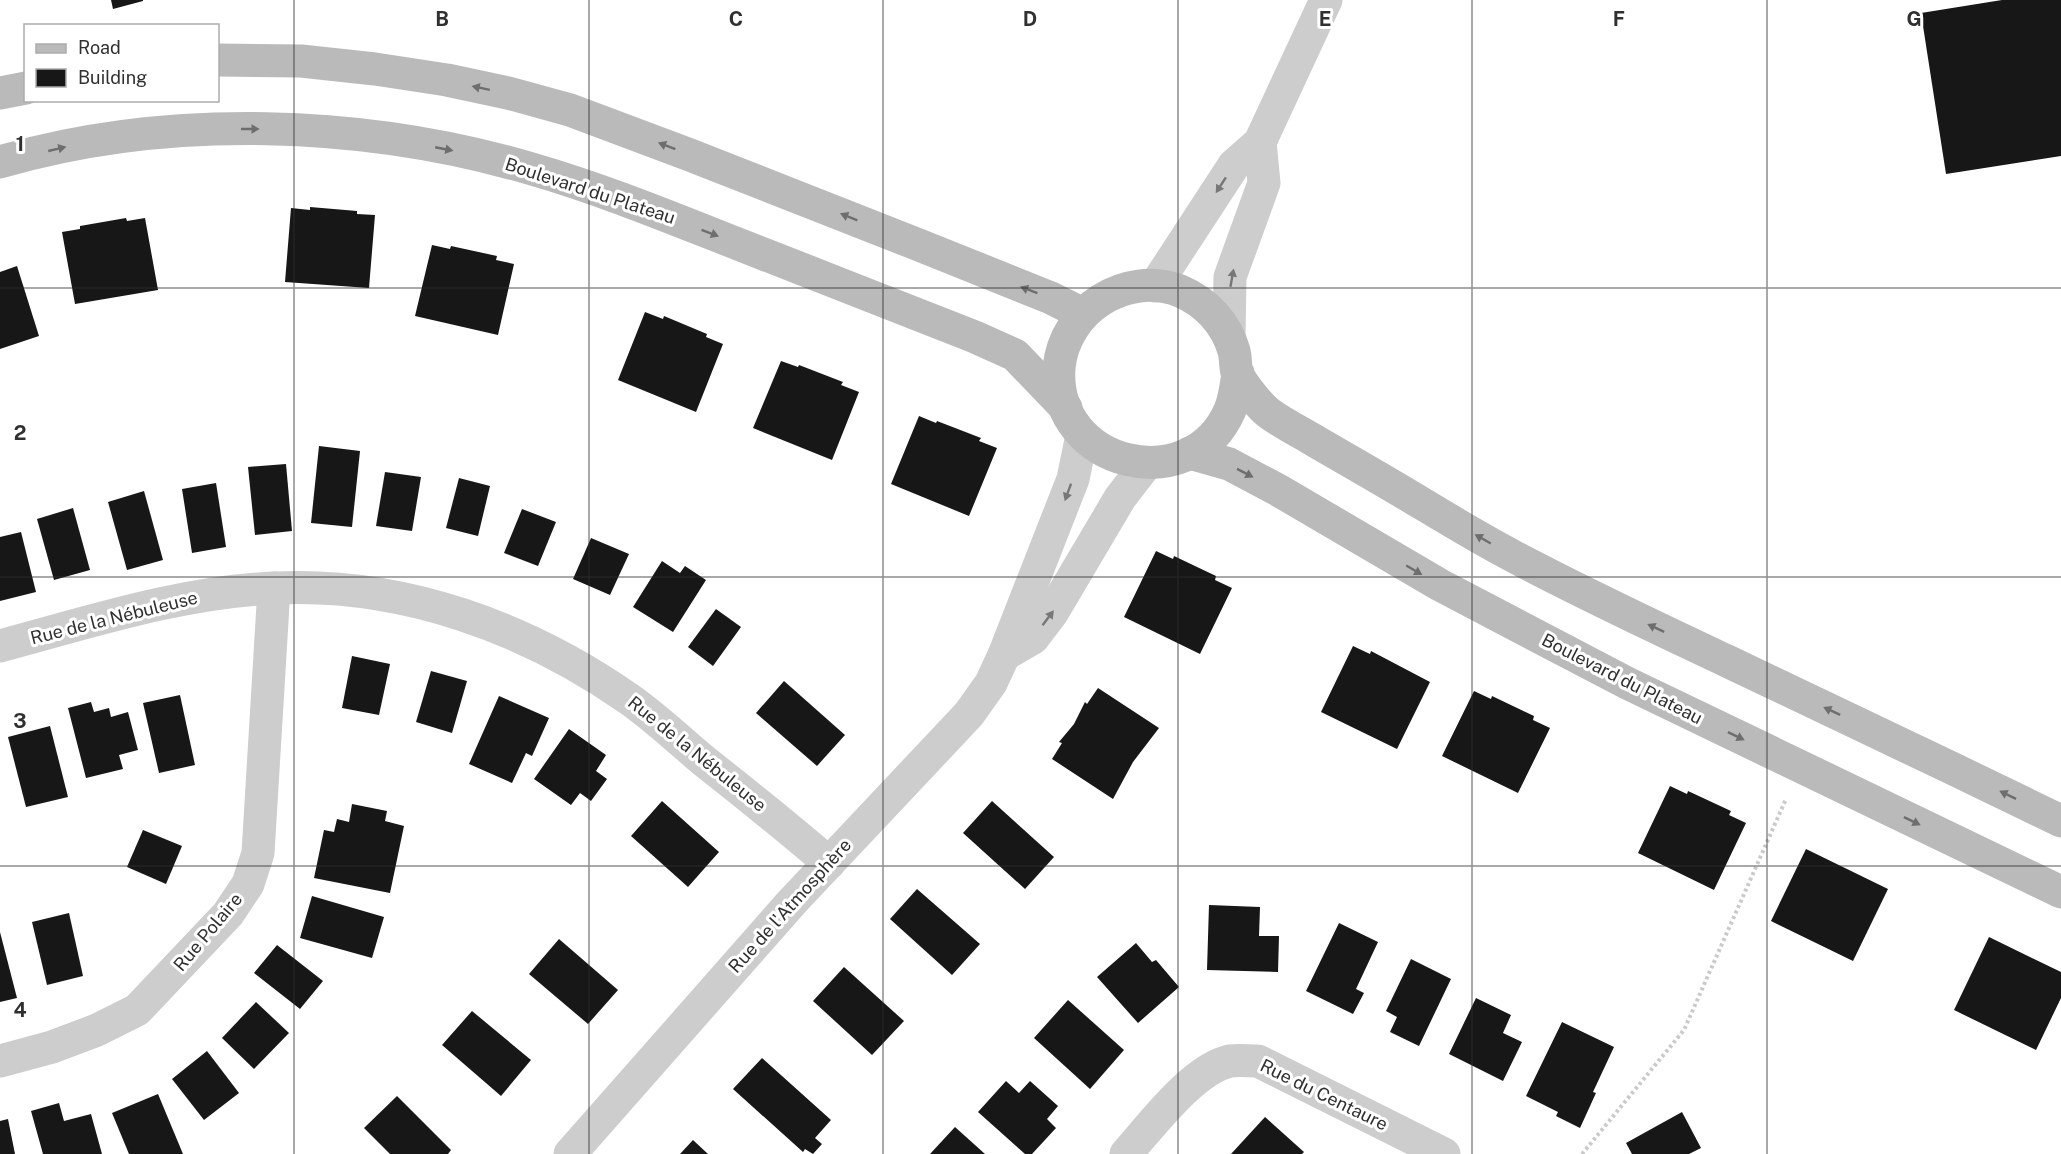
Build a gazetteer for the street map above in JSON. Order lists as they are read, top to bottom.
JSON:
{
  "streets": {
    "main road": ["Boulevard du Plateau"],
    "street": [
      "Rue de la Nébuleuse",
      "Rue de l'Atmosphère",
      "Rue Polaire",
      "Rue du Centaure"
    ]
  },
  "crossings": [
    ["Boulevard du Plateau", "Rue de l'Atmosphère"],
    ["Rue de la Nébuleuse", "Rue de l'Atmosphère"],
    ["Rue de la Nébuleuse", "Rue Polaire"]
  ],
  "legend": ["Road", "Building"],
  "grid": {
    "columns": [
      "B",
      "C",
      "D",
      "E",
      "F",
      "G"
    ],
    "rows": [
      "1",
      "2",
      "3",
      "4"
    ]
  }
}
